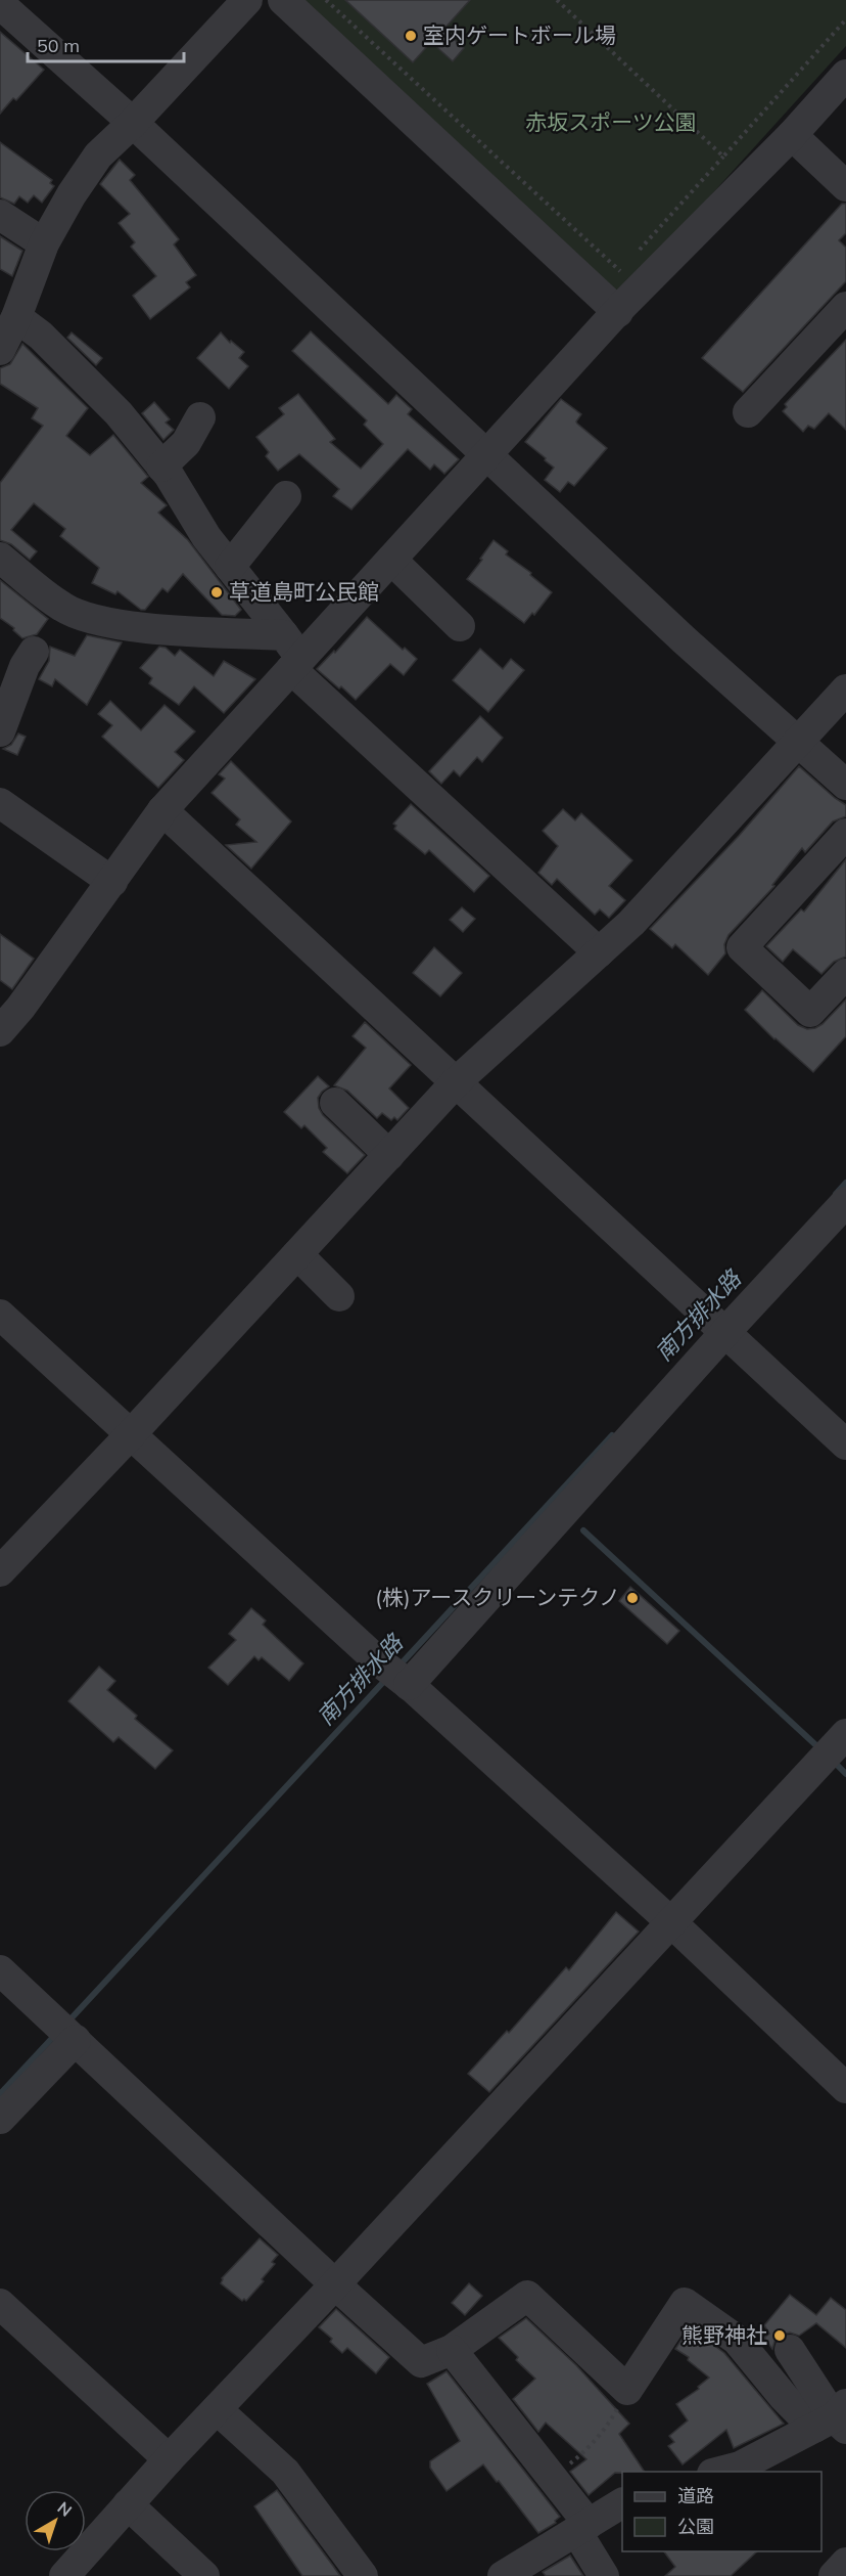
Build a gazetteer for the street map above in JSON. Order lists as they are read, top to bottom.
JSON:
{
  "water": ["南方排水路"],
  "parks": ["赤坂スポーツ公園"],
  "places": [
    "室内ゲートボール場",
    "草道島町公民館",
    "(株)アースクリーンテクノ",
    "熊野神社"
  ],
  "legend": ["道路", "公園"],
  "scale_bar": "50 m",
  "north": "top right"
}
